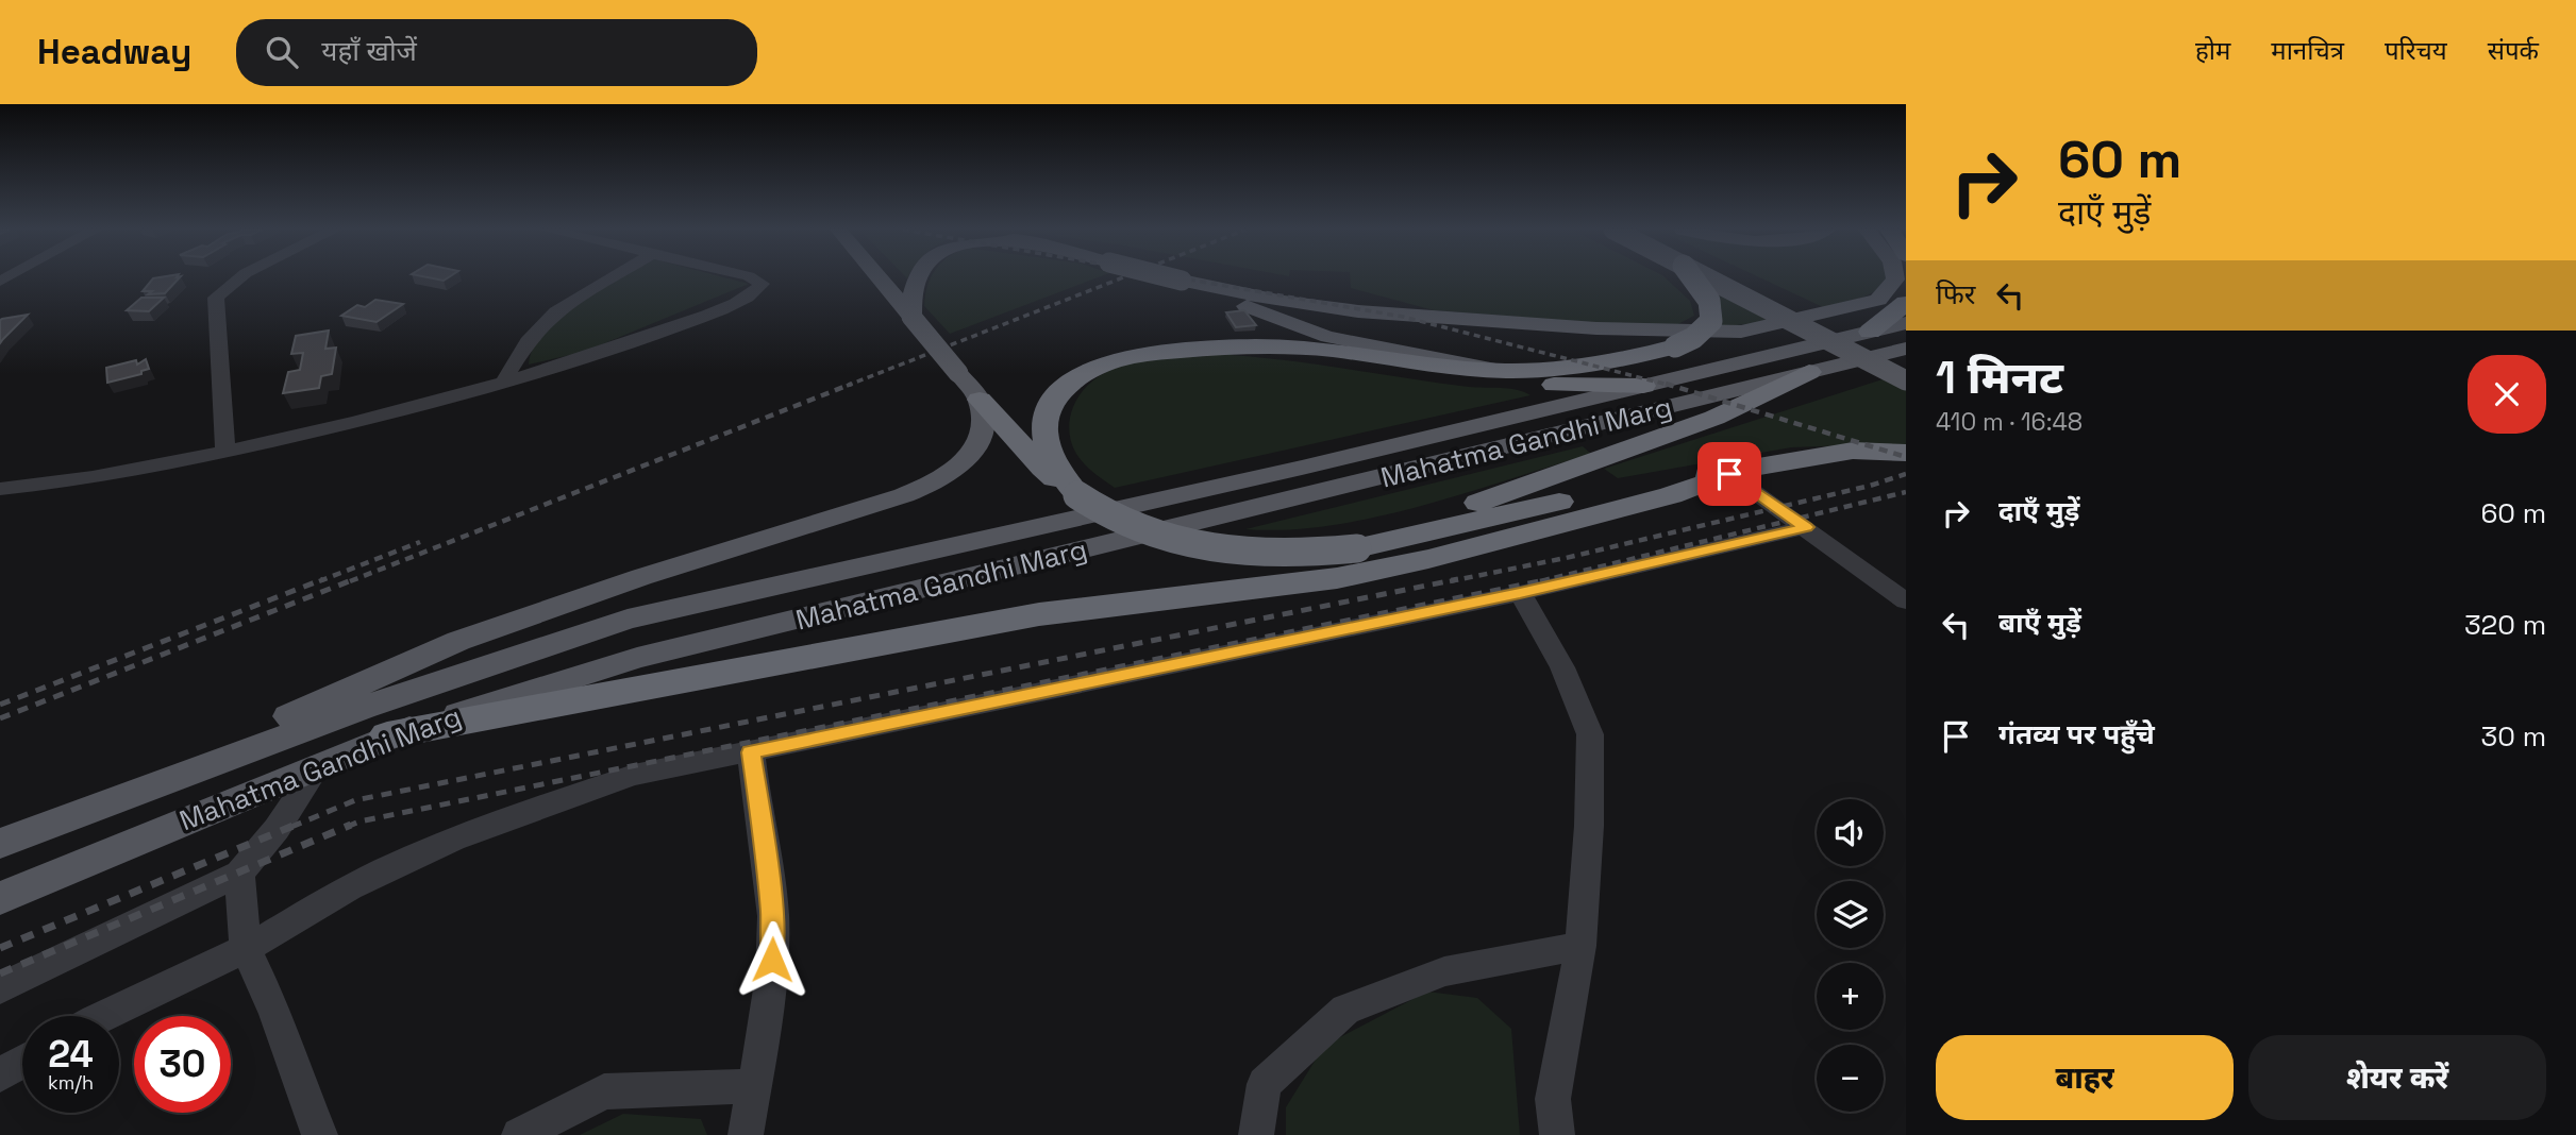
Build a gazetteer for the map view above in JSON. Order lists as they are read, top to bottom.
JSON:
{
  "streets": {
    "main road": ["Mahatma Gandhi Marg"]
  },
  "page": {
    "header": "Headway",
    "search": "यहाँ खोजें",
    "nav": [
      "होम",
      "मानचित्र",
      "परिचय",
      "संपर्क"
    ],
    "turn": ["60 m", "दाएँ मुड़ें"],
    "then": "फिर",
    "heading": ["1 मिनट", "410 m · 16:48"],
    "list": [
      {
        "name": "दाएँ मुड़ें",
        "value": "60 m"
      },
      {
        "name": "बाएँ मुड़ें",
        "value": "320 m"
      },
      {
        "name": "गंतव्य पर पहुँचे",
        "value": "30 m"
      }
    ],
    "map_buttons": ["+", "−"],
    "speed": "24 km/h",
    "limit": "30",
    "buttons": ["बाहर", "शेयर करें"]
  }
}
